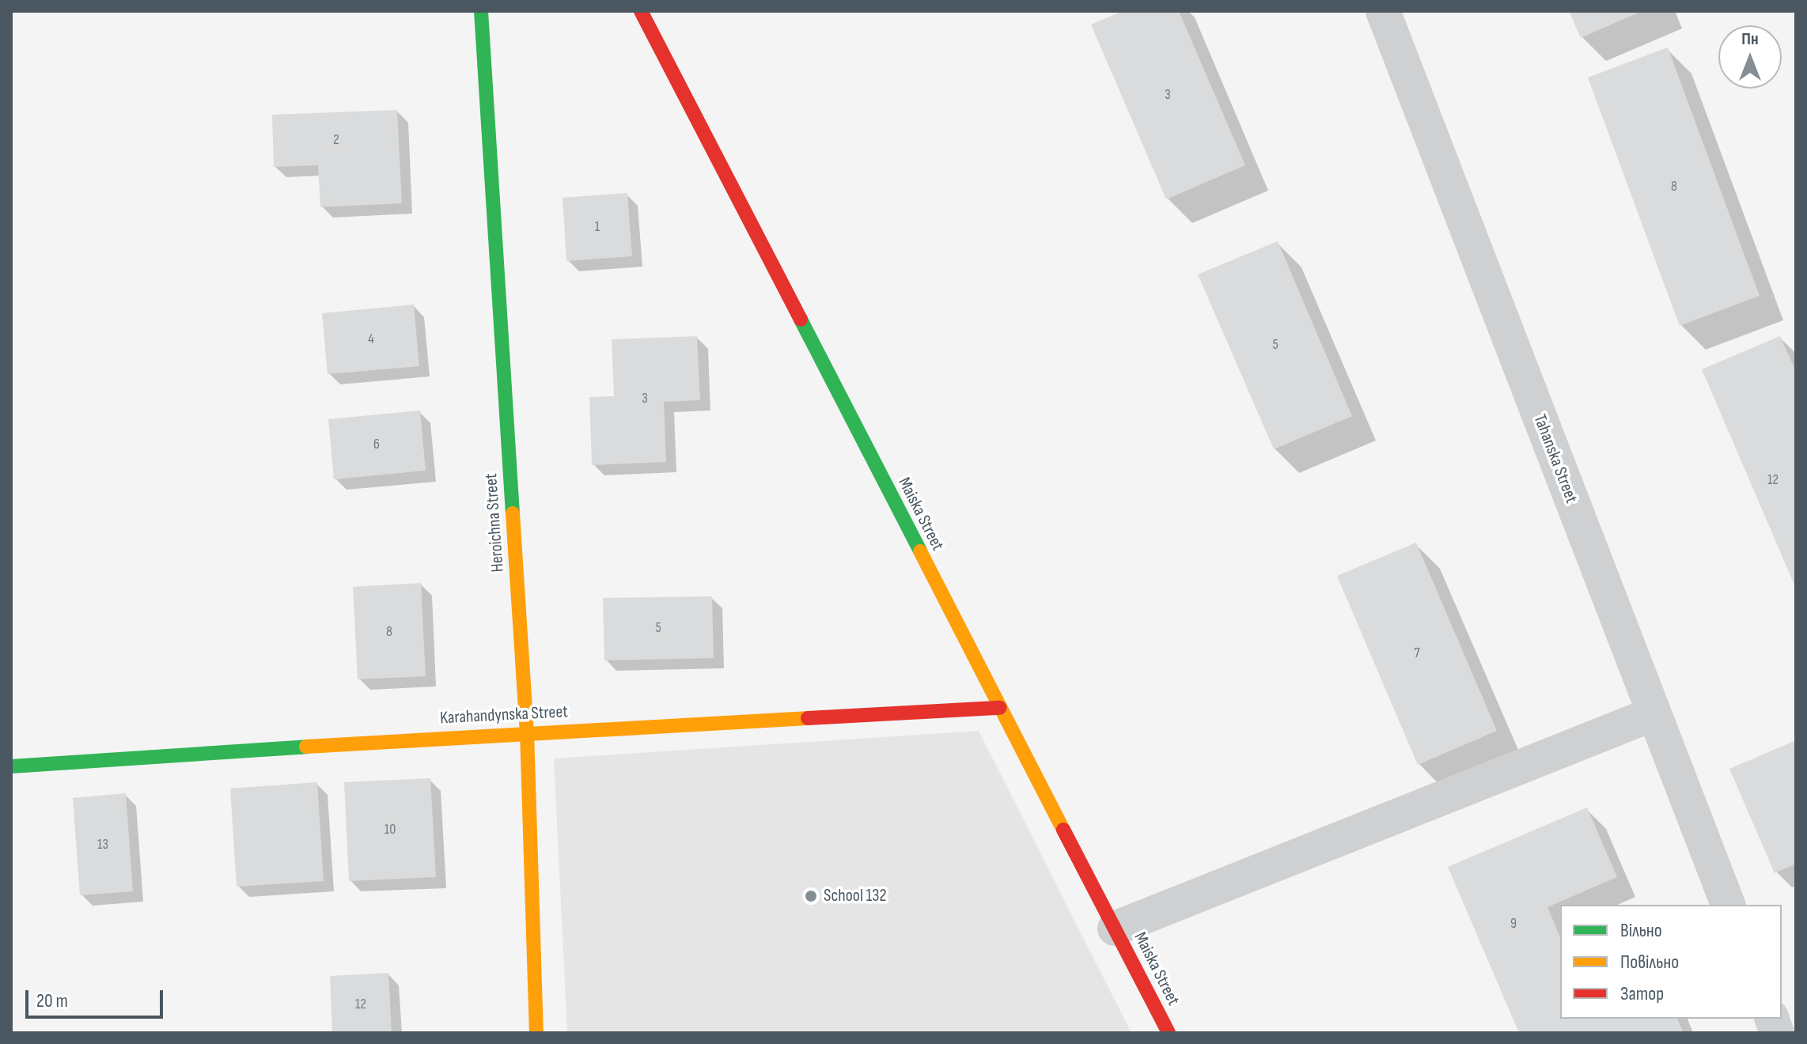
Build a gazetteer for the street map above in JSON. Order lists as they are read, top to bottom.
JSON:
{
  "streets": {
    "street": [
      "Tahanska Street",
      "Maiska Street",
      "Heroichna Street",
      "Karahandynska Street"
    ]
  },
  "crossings": [
    ["Maiska Street", "Karahandynska Street"],
    ["Heroichna Street", "Karahandynska Street"]
  ],
  "places": ["School 132"],
  "house_numbers": [
    "3",
    "2",
    "8",
    "1",
    "4",
    "5",
    "3",
    "6",
    "12",
    "5",
    "8",
    "7",
    "10",
    "13",
    "9",
    "12"
  ],
  "legend": ["Вільно", "Повільно", "Затор"],
  "scale_bar": "20 m",
  "north": "top"
}
